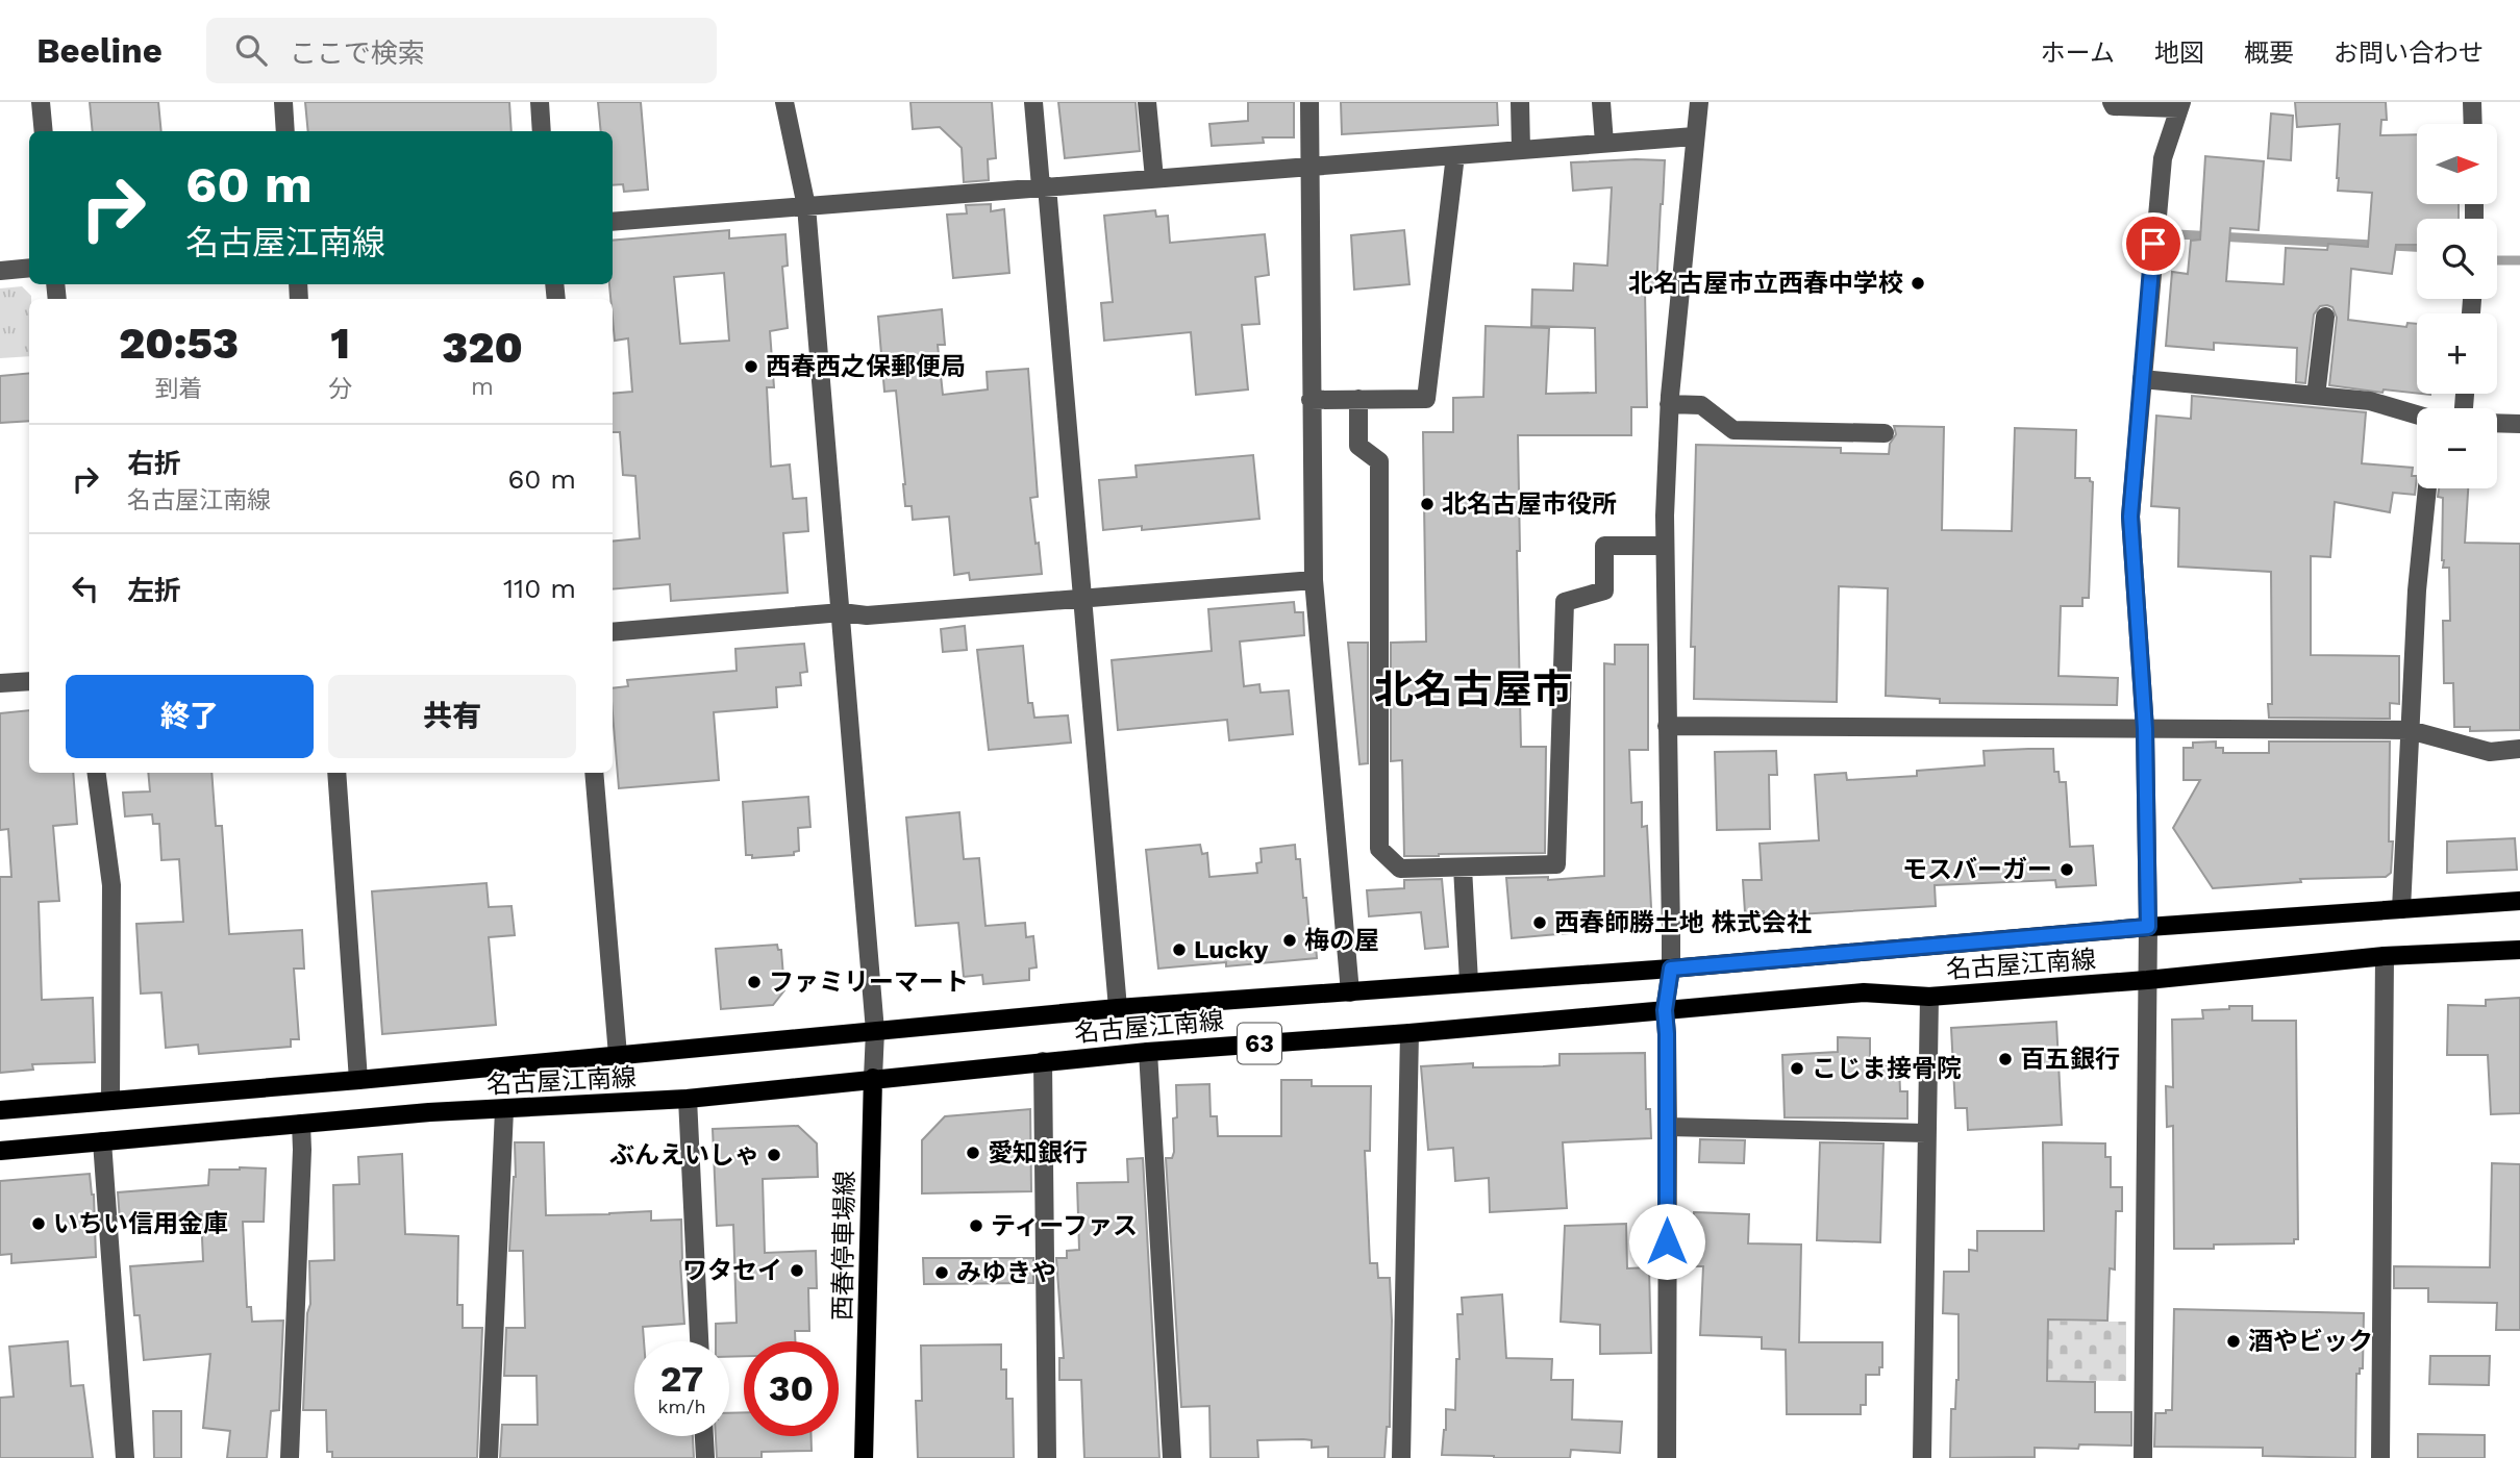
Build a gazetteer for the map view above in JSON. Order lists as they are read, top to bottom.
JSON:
{
  "streets": {
    "main road": ["名古屋江南線", "63", "西春停車場線"]
  },
  "crossings": [
    ["名古屋江南線", "西春停車場線"]
  ],
  "districts": ["北名古屋市"],
  "places": [
    "北名古屋市立西春中学校",
    "西春西之保郵便局",
    "北名古屋市役所",
    "モスバーガー",
    "西春師勝土地 株式会社",
    "梅の屋",
    "Lucky",
    "ファミリーマート",
    "百五銀行",
    "こじま接骨院",
    "愛知銀行",
    "ぶんえいしゃ",
    "いちい信用金庫",
    "ティーファス",
    "ワタセイ",
    "みゆきや",
    "酒やビック"
  ],
  "north": "right",
  "page": {
    "header": "Beeline",
    "search": "ここで検索",
    "nav": [
      "ホーム",
      "地図",
      "概要",
      "お問い合わせ"
    ],
    "map_buttons": ["+", "−"],
    "turn": ["60 m", "名古屋江南線"],
    "eta": [
      "20:53",
      "到着",
      "1",
      "分",
      "320",
      "m"
    ],
    "list": [
      {
        "name": "右折",
        "note": "名古屋江南線",
        "value": "60 m"
      },
      {
        "name": "左折",
        "value": "110 m"
      }
    ],
    "buttons": ["終了", "共有"],
    "speed": "27 km/h",
    "limit": "30"
  }
}
